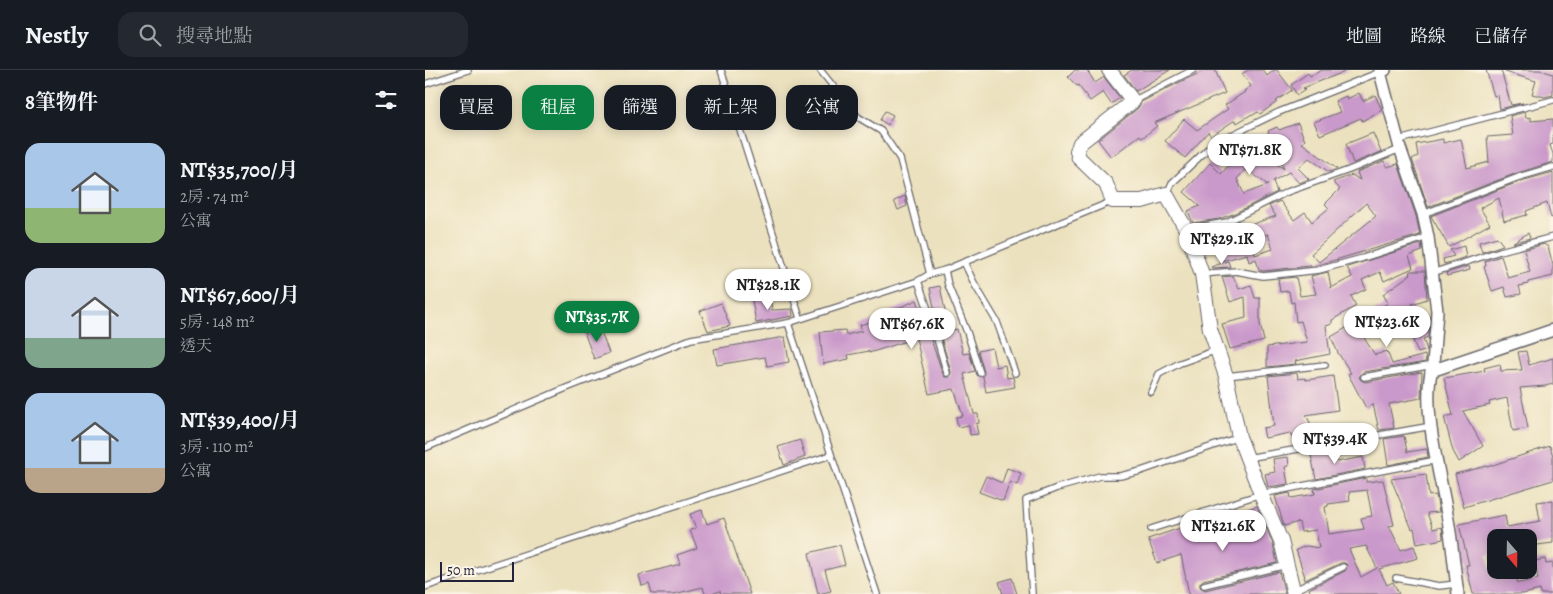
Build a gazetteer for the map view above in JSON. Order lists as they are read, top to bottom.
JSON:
{
  "scale_bar": "50 m",
  "north": "bottom",
  "page": {
    "header": "Nestly",
    "search": "搜尋地點",
    "nav": ["地圖", "路線", "已儲存"],
    "heading": "8筆物件",
    "chip": [
      "買屋",
      "租屋",
      "篩選",
      "新上架",
      "公寓"
    ],
    "list": [
      {
        "name": "NT$35,700/月",
        "note": "2房 · 74 m² · 公寓"
      },
      {
        "name": "NT$67,600/月",
        "note": "5房 · 148 m² · 透天"
      },
      {
        "name": "NT$39,400/月",
        "note": "3房 · 110 m² · 公寓"
      }
    ],
    "price": [
      "NT$71.8K",
      "NT$29.1K",
      "NT$28.1K",
      "NT$35.7K",
      "NT$23.6K",
      "NT$67.6K",
      "NT$39.4K",
      "NT$21.6K"
    ],
    "scale": "50 m"
  }
}
